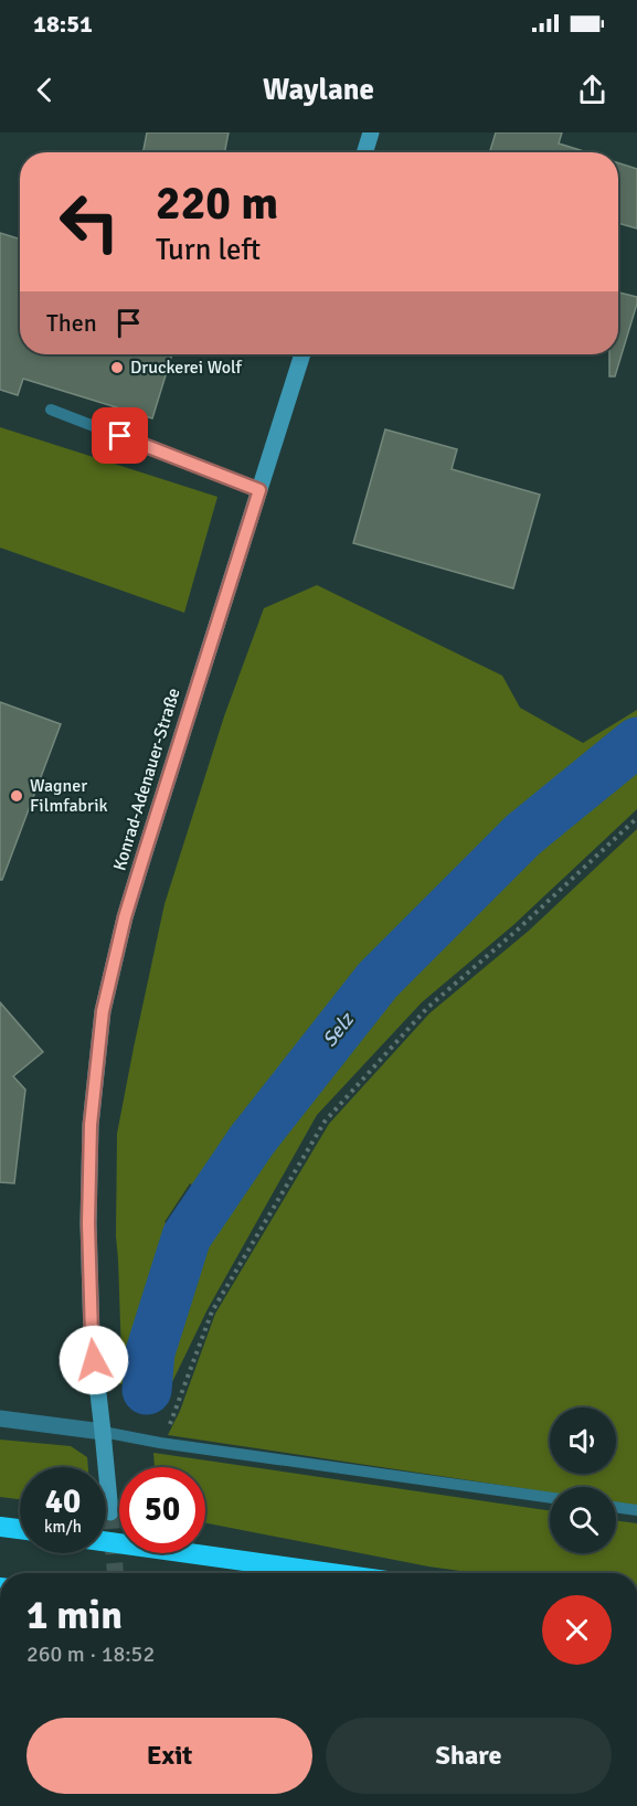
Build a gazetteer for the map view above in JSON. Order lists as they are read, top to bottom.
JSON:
{
  "streets": {
    "main road": ["Konrad-Adenauer-Straße"]
  },
  "water": ["Selz"],
  "places": ["Druckerei Wolf", "Wagner Filmfabrik"],
  "page": {
    "status": "18:51",
    "header": "Waylane",
    "turn": ["220 m", "Turn left"],
    "then": "Then",
    "speed": "40 km/h",
    "limit": "50",
    "heading": ["1 min", "260 m · 18:52"],
    "buttons": ["Exit", "Share"]
  }
}
